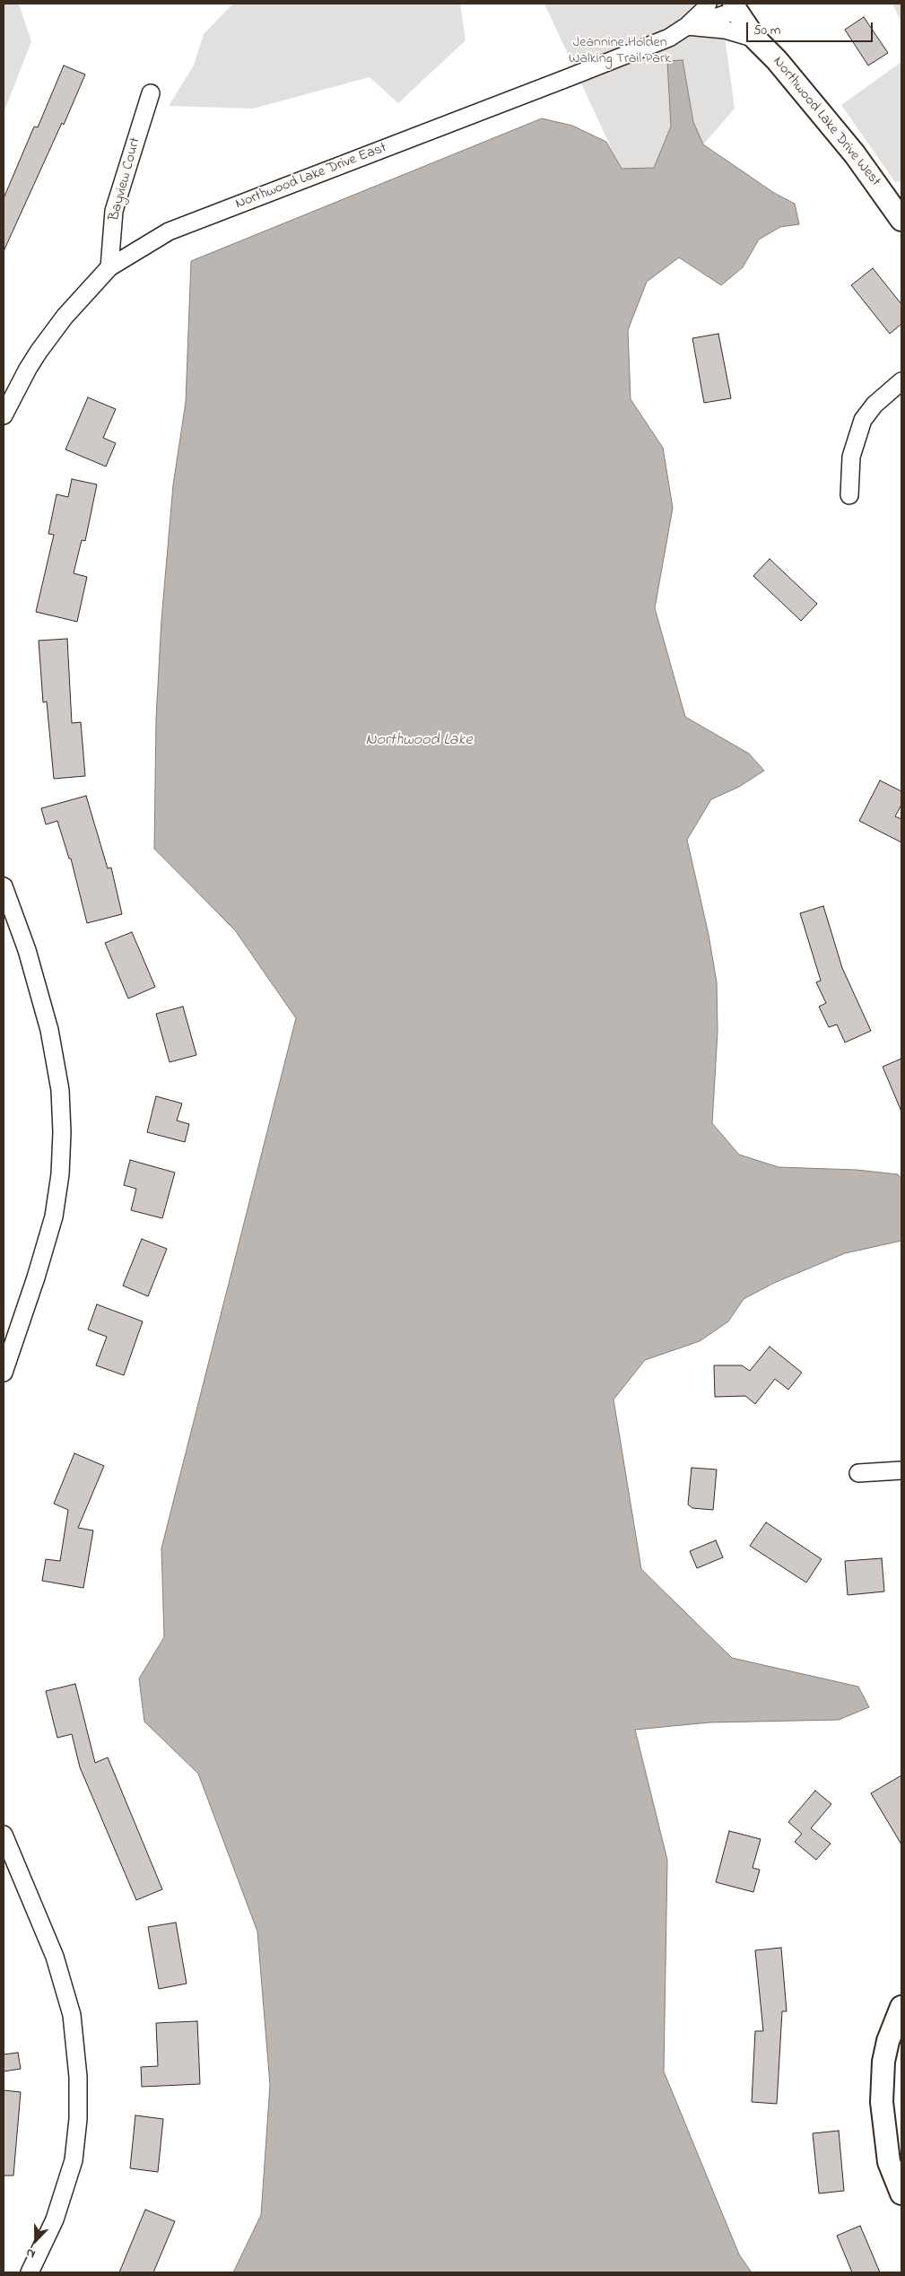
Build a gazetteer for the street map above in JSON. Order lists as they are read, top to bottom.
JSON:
{
  "streets": {
    "street": ["Northwood Lake Drive West", "Northwood Lake Drive East", "Bayview Court"]
  },
  "crossings": [
    ["Northwood Lake Drive West", "Northwood Lake Drive East"],
    ["Northwood Lake Drive East", "Bayview Court"]
  ],
  "water": ["Northwood Lake"],
  "parks": ["Jeannine Holden Walking Trail Park"],
  "scale_bar": "50 m",
  "north": "bottom"
}
